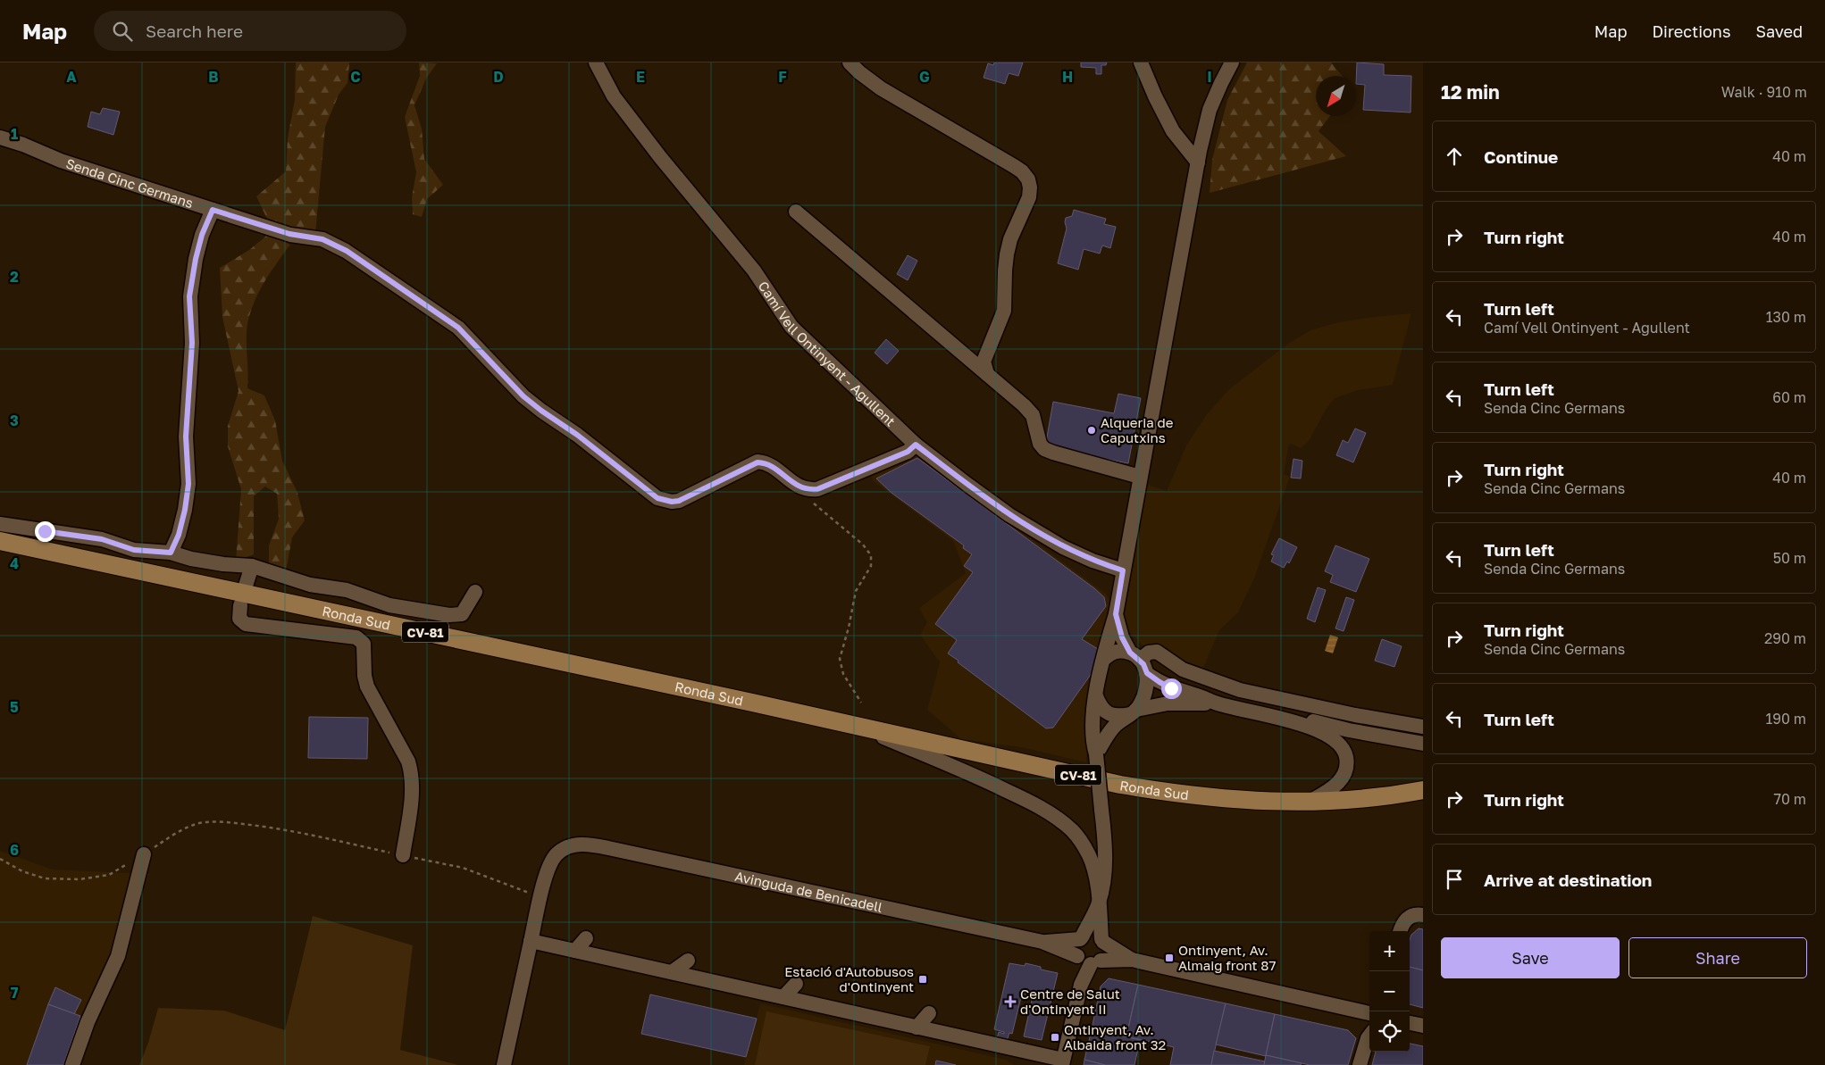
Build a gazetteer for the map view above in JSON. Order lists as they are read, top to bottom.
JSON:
{
  "streets": {
    "main road": ["Ronda Sud", "CV-81"],
    "street": ["Senda Cinc Germans", "Camí Vell Ontinyent - Agullent", "Avinguda de Benicadell"]
  },
  "places": {
    "other": ["Alqueria de Caputxins"],
    "transit": ["Ontinyent, Av. Almaig front 87", "Estació d'Autobusos d'Ontinyent", "Ontinyent, Av. Albaida front 32"],
    "health": ["Centre de Salut d'Ontinyent II"]
  },
  "north": "bottom left",
  "page": {
    "header": "Map",
    "search": "Search here",
    "nav": ["Map", "Directions", "Saved"],
    "heading": ["12 min", "Walk · 910 m"],
    "list": [
      ["Continue", "40 m"],
      ["Turn right", "40 m"],
      ["Turn left", "Camí Vell Ontinyent - Agullent", "130 m"],
      ["Turn left", "Senda Cinc Germans", "60 m"],
      ["Turn right", "Senda Cinc Germans", "40 m"],
      ["Turn left", "Senda Cinc Germans", "50 m"],
      ["Turn right", "Senda Cinc Germans", "290 m"],
      ["Turn left", "190 m"],
      ["Turn right", "70 m"],
      "Arrive at destination"
    ],
    "buttons": ["Save", "Share"],
    "map_buttons": ["+", "−"]
  },
  "grid": {
    "columns": [
      "A",
      "B",
      "C",
      "D",
      "E",
      "F",
      "G",
      "H",
      "I"
    ],
    "rows": [
      "1",
      "2",
      "3",
      "4",
      "5",
      "6",
      "7"
    ]
  }
}
